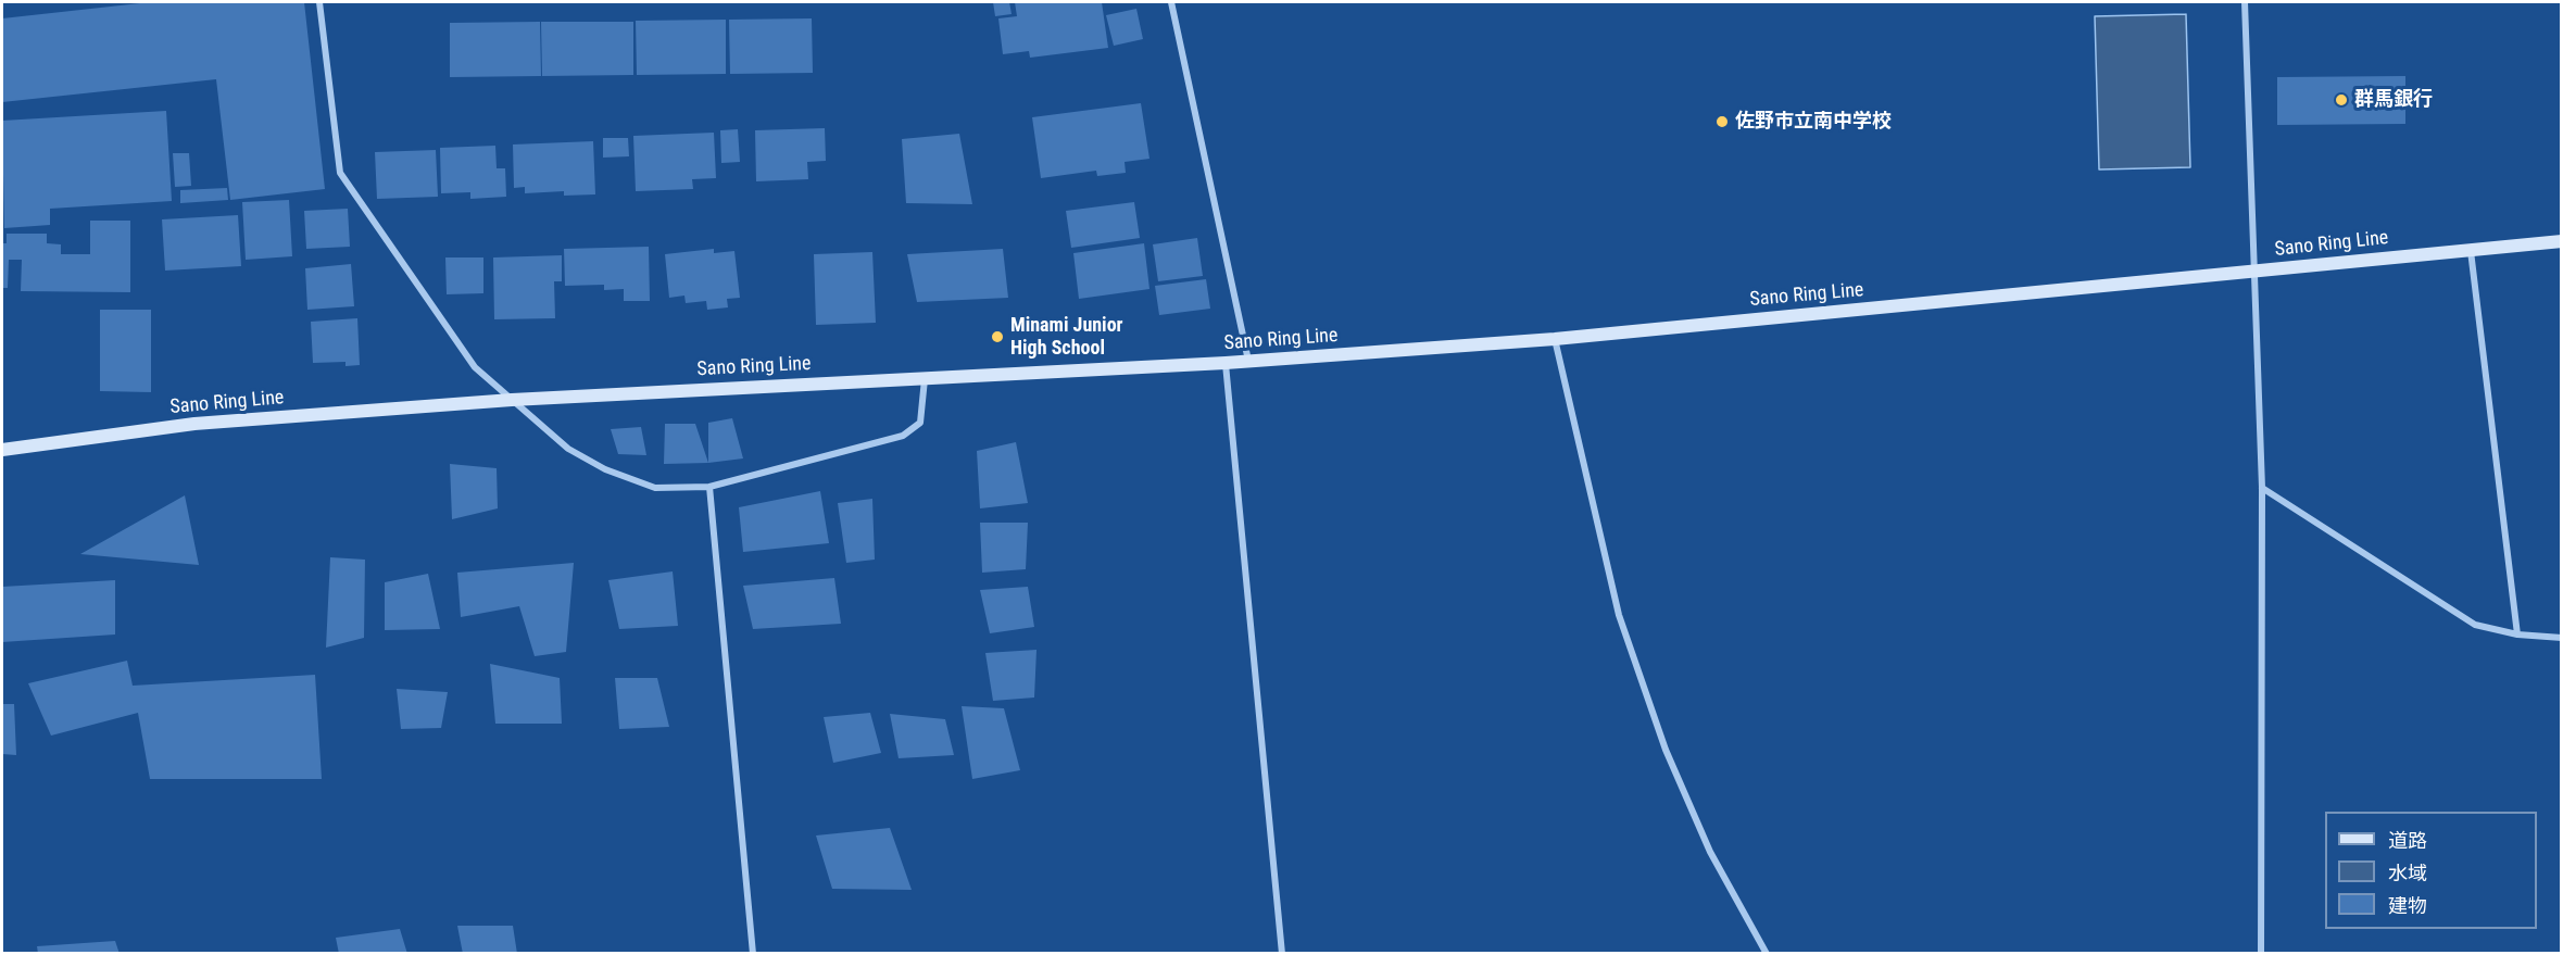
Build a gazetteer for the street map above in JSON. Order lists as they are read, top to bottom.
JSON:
{
  "streets": {
    "main road": ["Sano Ring Line"]
  },
  "places": ["群馬銀行", "佐野市立南中学校", "Minami Junior High School"],
  "legend": ["道路", "水域", "建物"]
}
